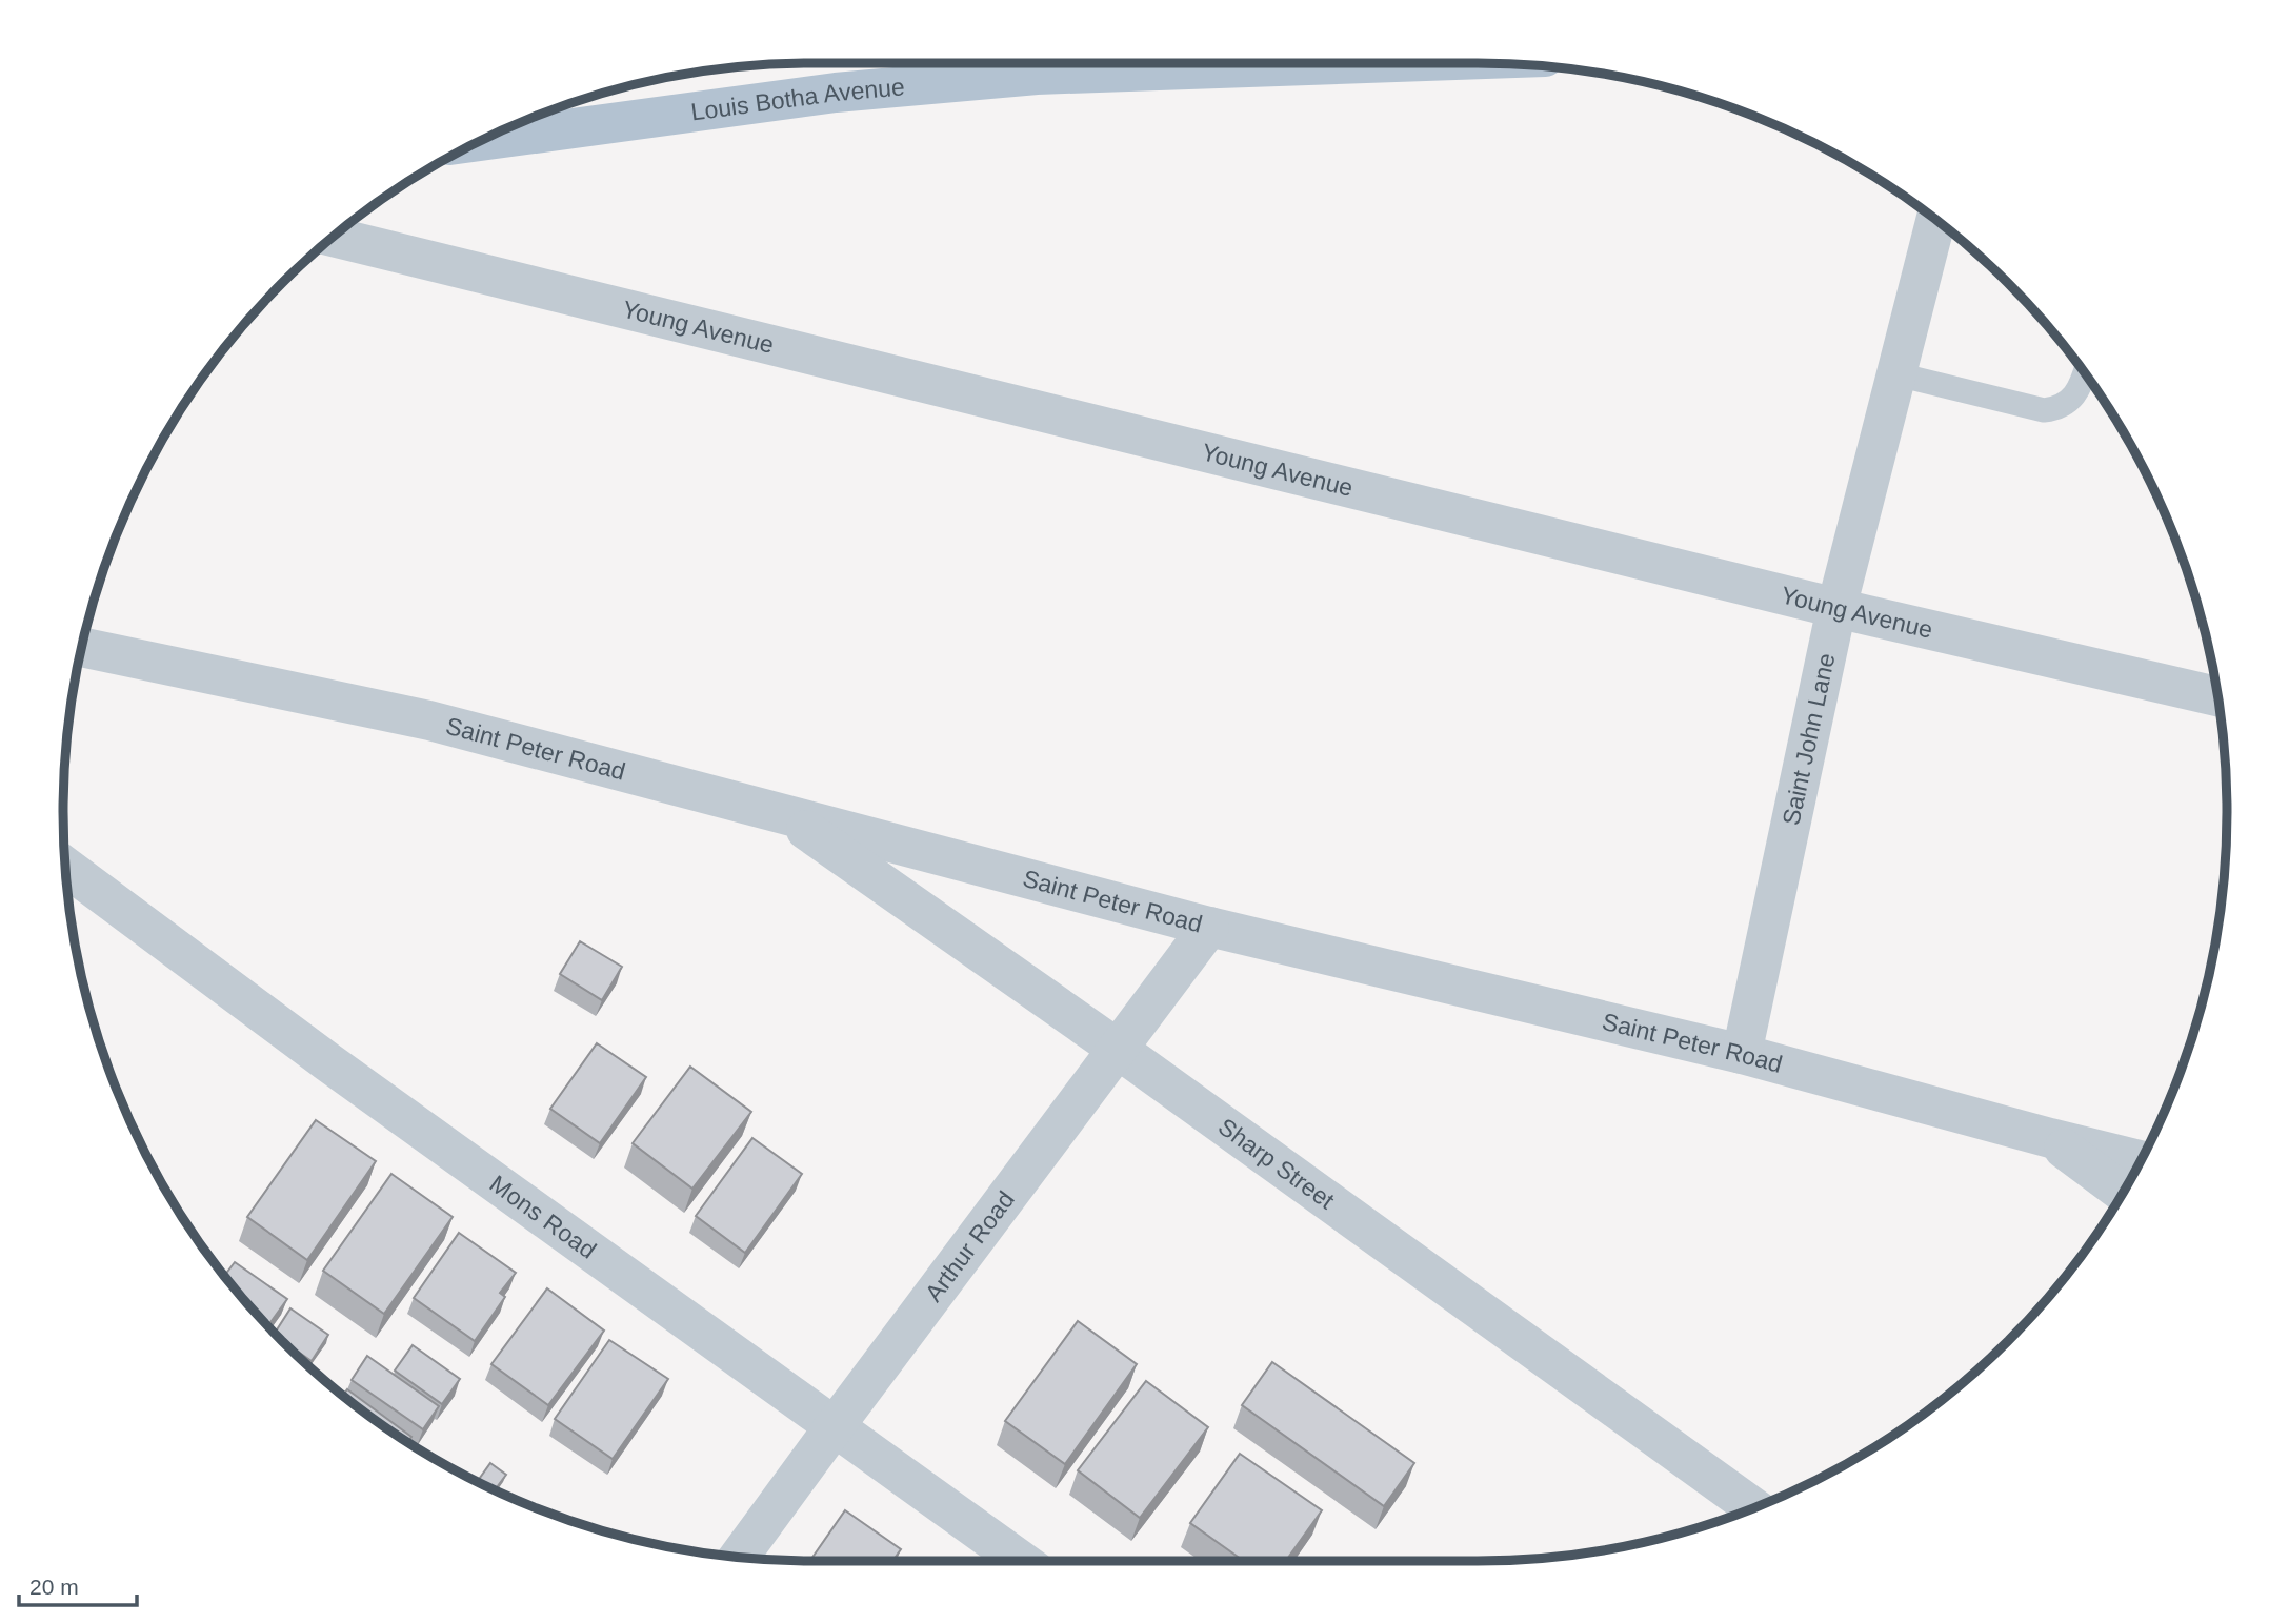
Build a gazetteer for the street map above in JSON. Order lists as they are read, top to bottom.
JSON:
{
  "streets": {
    "main road": ["Louis Botha Avenue"],
    "street": [
      "Young Avenue",
      "Saint John Lane",
      "Saint Peter Road",
      "Sharp Street",
      "Mons Road",
      "Arthur Road"
    ]
  },
  "crossings": [
    ["Young Avenue", "Saint John Lane"],
    ["Saint John Lane", "Saint Peter Road"],
    ["Saint Peter Road", "Sharp Street"],
    ["Saint Peter Road", "Arthur Road"],
    ["Sharp Street", "Arthur Road"],
    ["Mons Road", "Arthur Road"]
  ],
  "scale_bar": "20 m"
}
